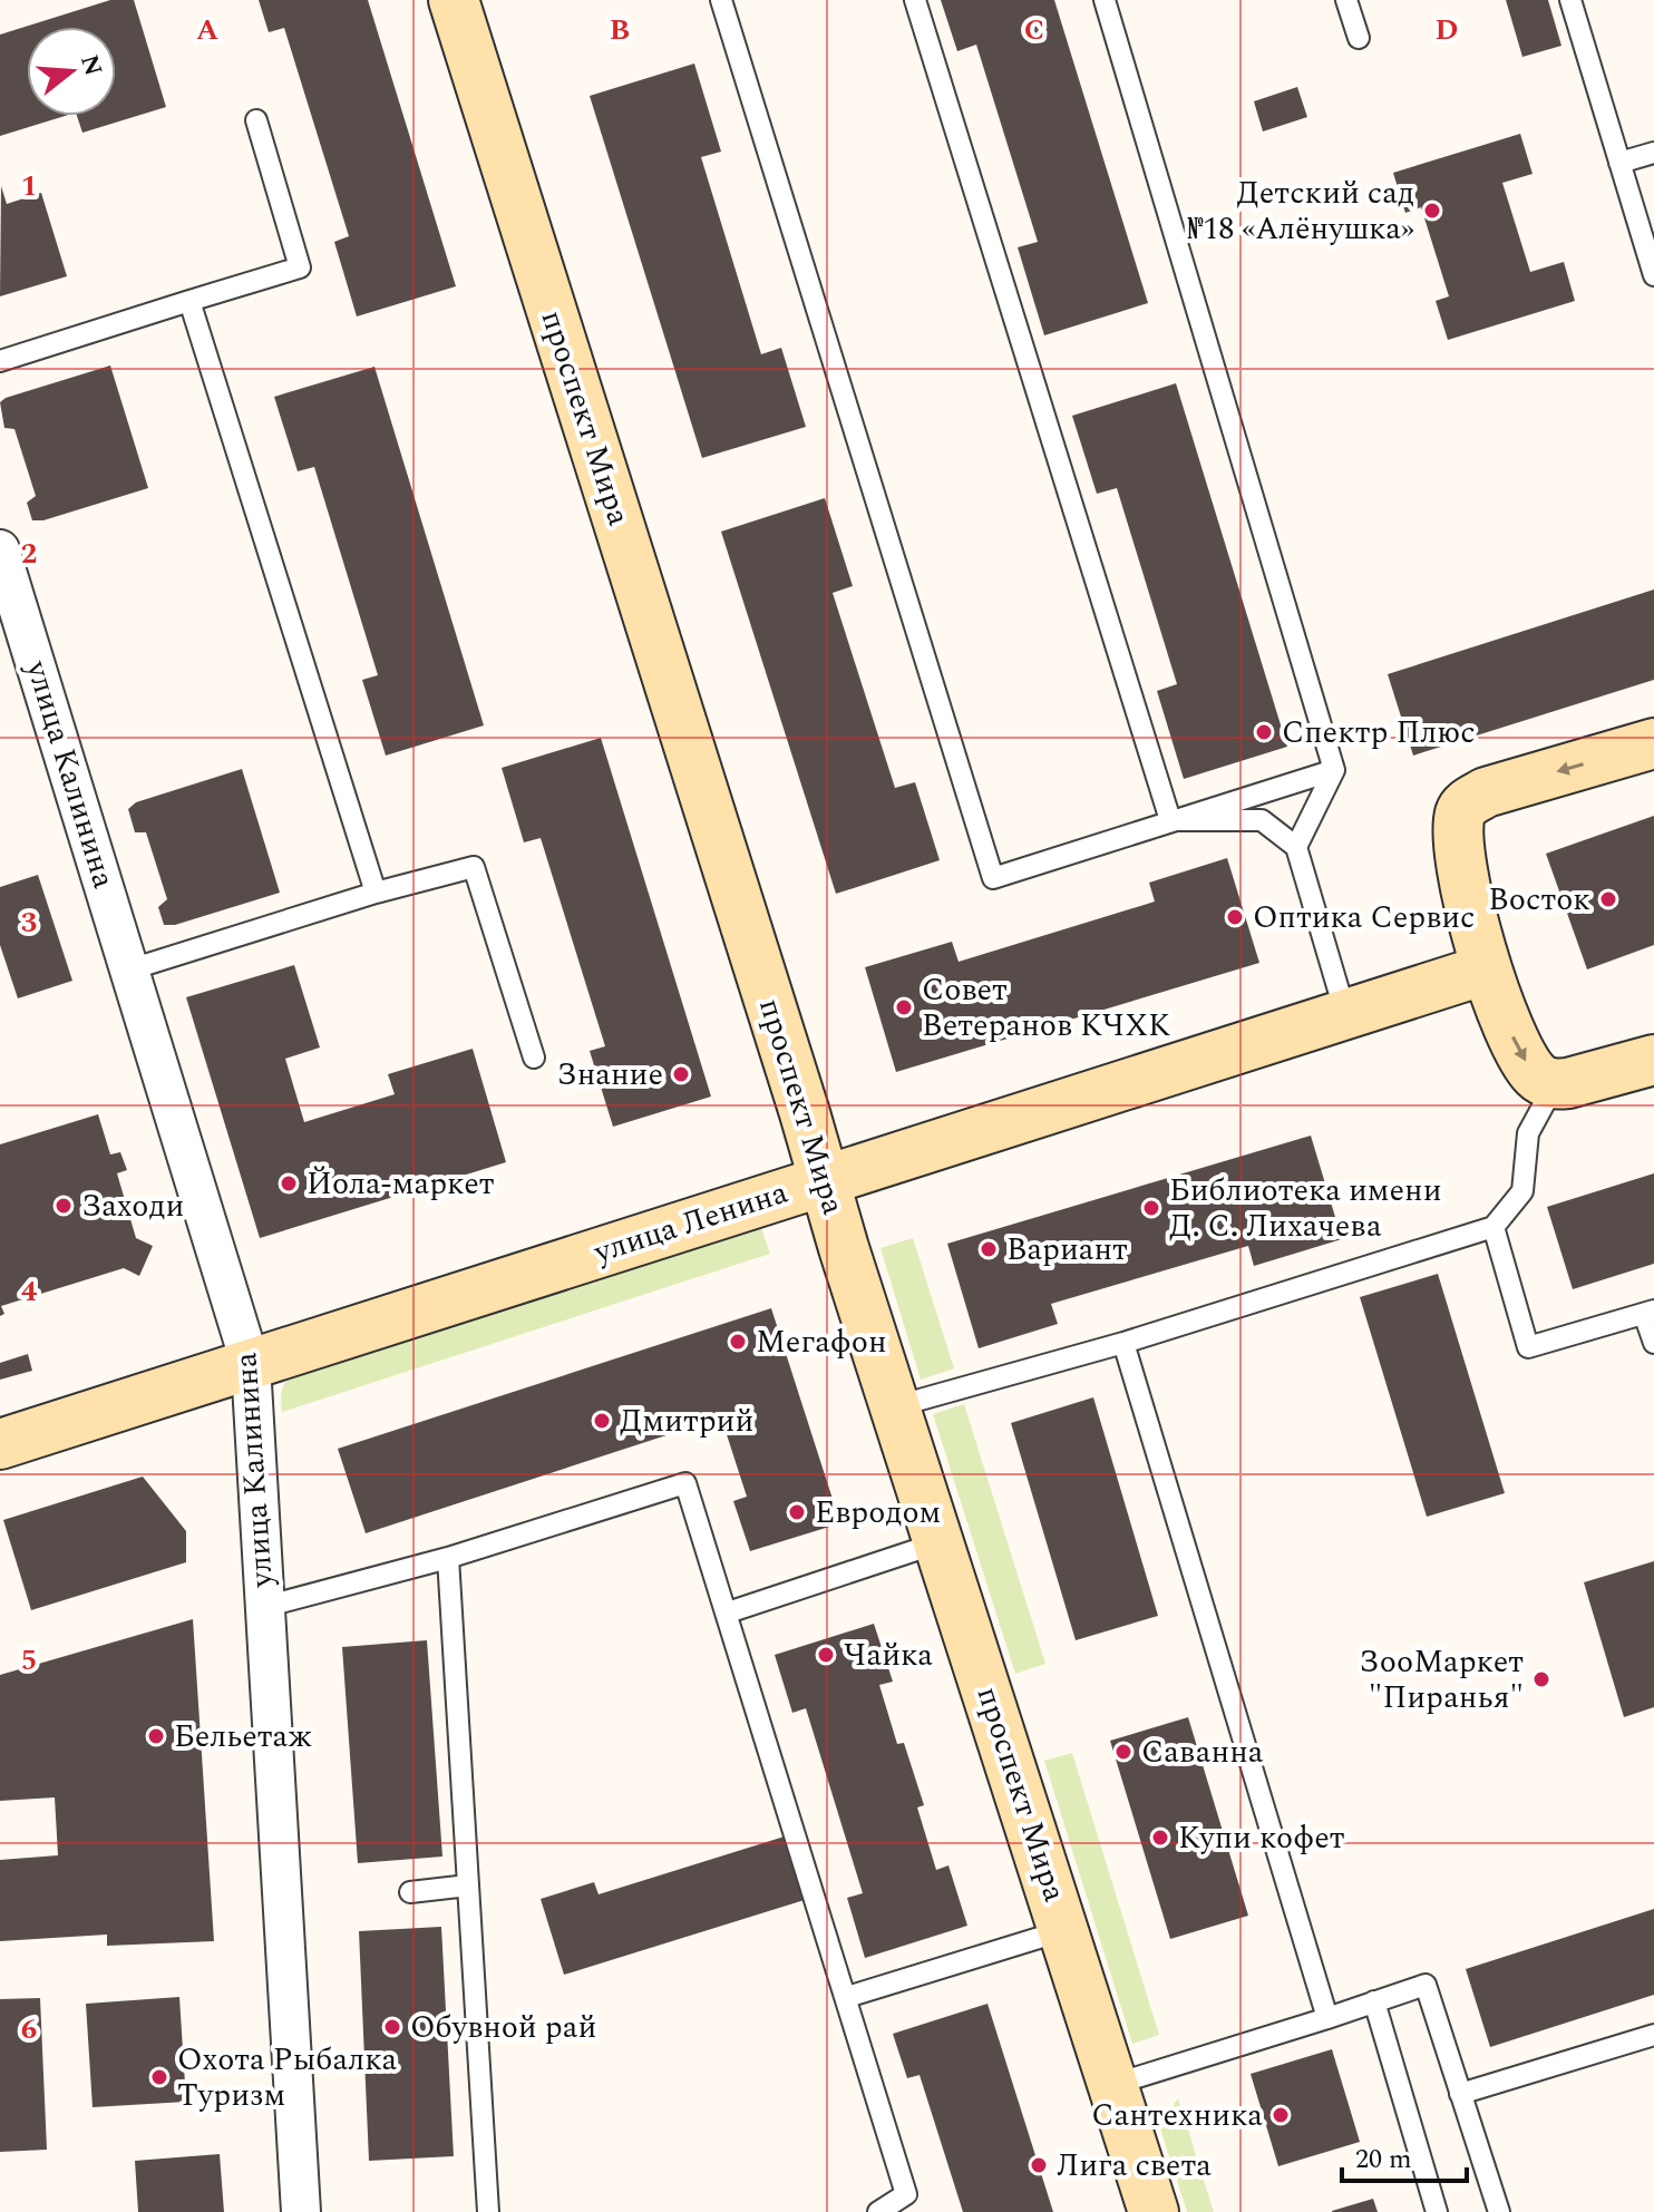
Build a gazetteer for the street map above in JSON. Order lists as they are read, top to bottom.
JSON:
{
  "streets": {
    "main road": ["проспект Мира", "улица Ленина"],
    "street": ["улица Калинина"]
  },
  "crossings": [
    ["проспект Мира", "улица Ленина"],
    ["улица Калинина", "улица Ленина"]
  ],
  "places": [
    "Детский сад №18 «Алёнушка»",
    "Спектр Плюс",
    "Восток",
    "Оптика Сервис",
    "Совет Ветеранов КЧХК",
    "Знание",
    "Йола-маркет",
    "Заходи",
    "Библиотека имени Д. С. Лихачева",
    "Вариант",
    "Мегафон",
    "Дмитрий",
    "Евродом",
    "Чайка",
    "ЗооМаркет \"Пиранья\"",
    "Бельетаж",
    "Саванна",
    "Купи кофет",
    "Обувной рай",
    "Охота Рыбалка Туризм",
    "Сантехника",
    "Лига света"
  ],
  "scale_bar": "20 m",
  "north": "right",
  "grid": {
    "columns": [
      "A",
      "B",
      "C",
      "D"
    ],
    "rows": [
      "1",
      "2",
      "3",
      "4",
      "5",
      "6"
    ]
  }
}
